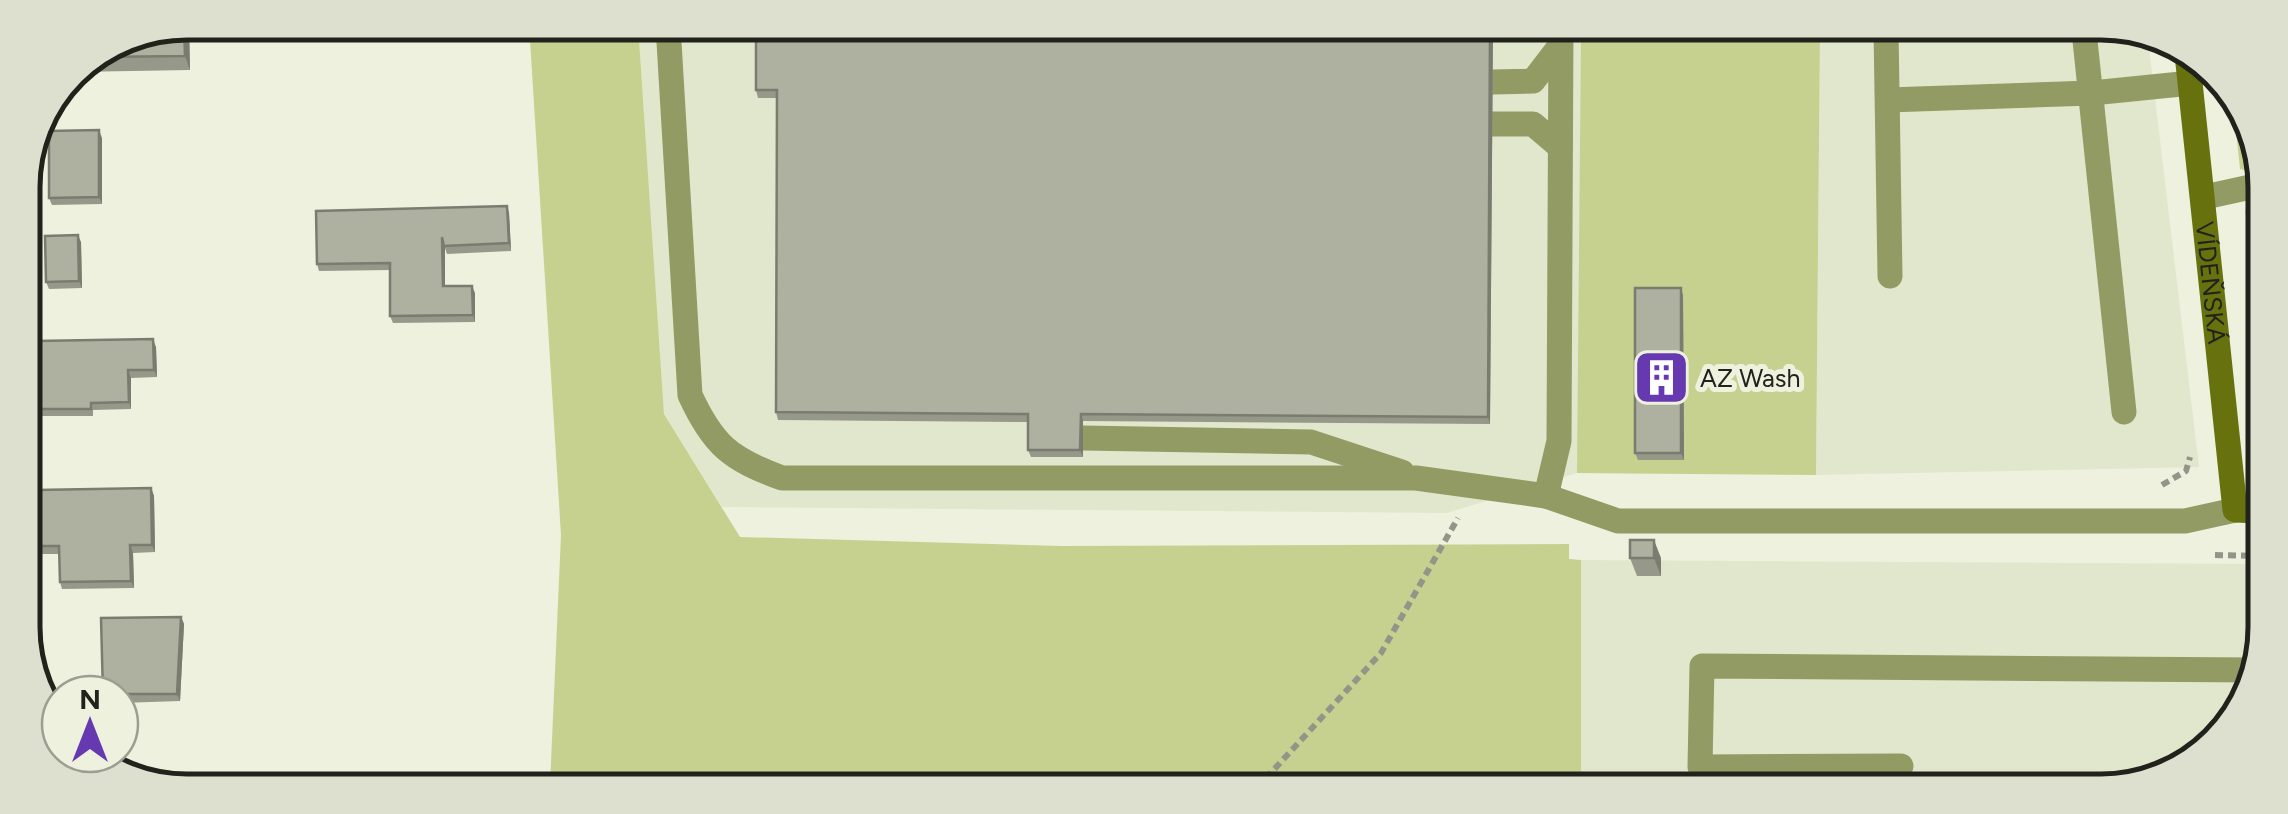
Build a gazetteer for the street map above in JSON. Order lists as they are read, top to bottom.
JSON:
{
  "streets": {
    "street": ["VÍDEŇSKÁ"]
  },
  "places": {
    "building": ["AZ Wash"]
  },
  "north": "top"
}
